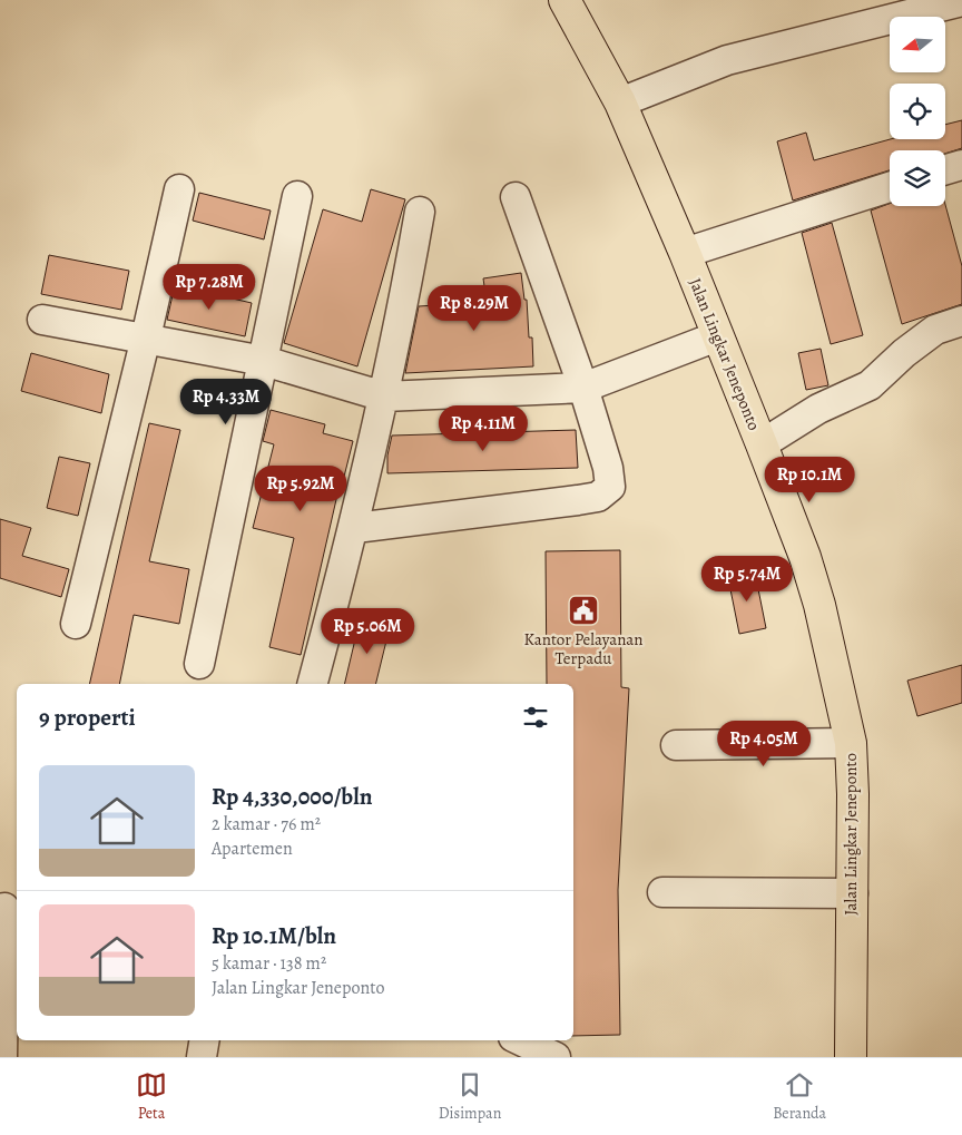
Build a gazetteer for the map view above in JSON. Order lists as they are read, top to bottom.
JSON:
{
  "streets": {
    "main road": ["Jalan Lingkar Jeneponto"]
  },
  "places": {
    "public building": ["Kantor Pelayanan Terpadu"]
  },
  "north": "left",
  "page": {
    "price": [
      "Rp 7.28M",
      "Rp 8.29M",
      "Rp 4.33M",
      "Rp 4.11M",
      "Rp 10.1M",
      "Rp 5.92M",
      "Rp 5.74M",
      "Rp 5.06M",
      "Rp 4.05M"
    ],
    "heading": "9 properti",
    "list": [
      {
        "name": "Rp 4,330,000/bln",
        "note": "2 kamar · 76 m² · Apartemen"
      },
      {
        "name": "Rp 10.1M/bln",
        "note": "5 kamar · 138 m² · Jalan Lingkar Jeneponto"
      }
    ],
    "tabs": ["Peta", "Disimpan", "Beranda"]
  }
}
